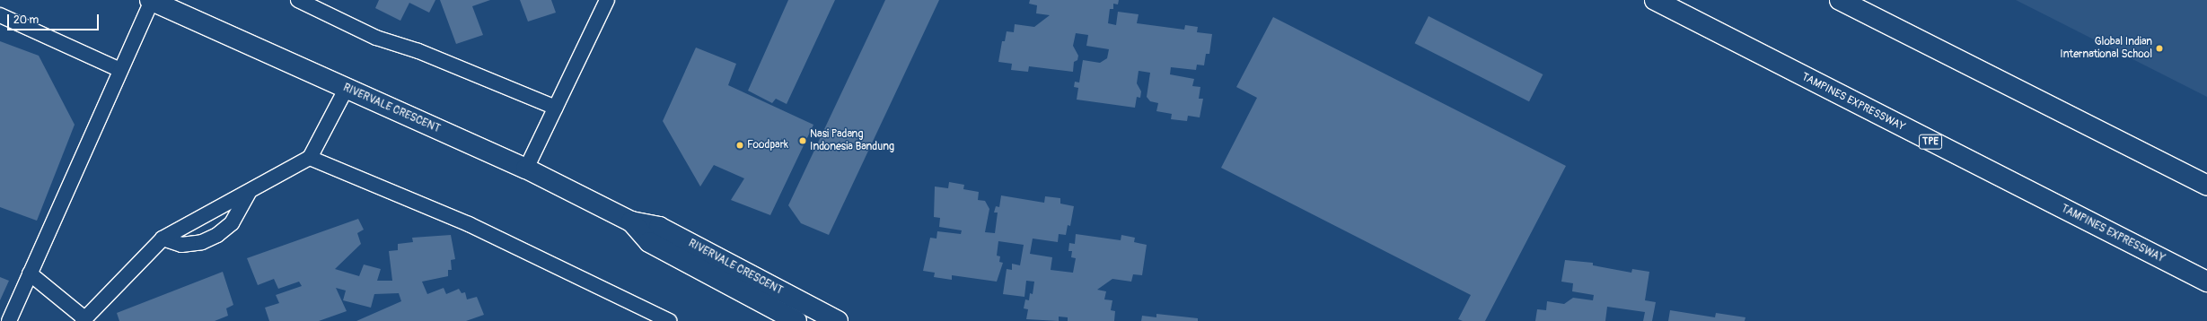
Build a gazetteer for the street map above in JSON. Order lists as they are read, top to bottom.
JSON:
{
  "streets": {
    "main road": ["TAMPINES EXPRESSWAY", "RIVERVALE CRESCENT", "TPE"]
  },
  "places": ["Global Indian International School", "Nasi Padang Indonesia Bandung", "Foodpark"],
  "scale_bar": "20 m"
}
